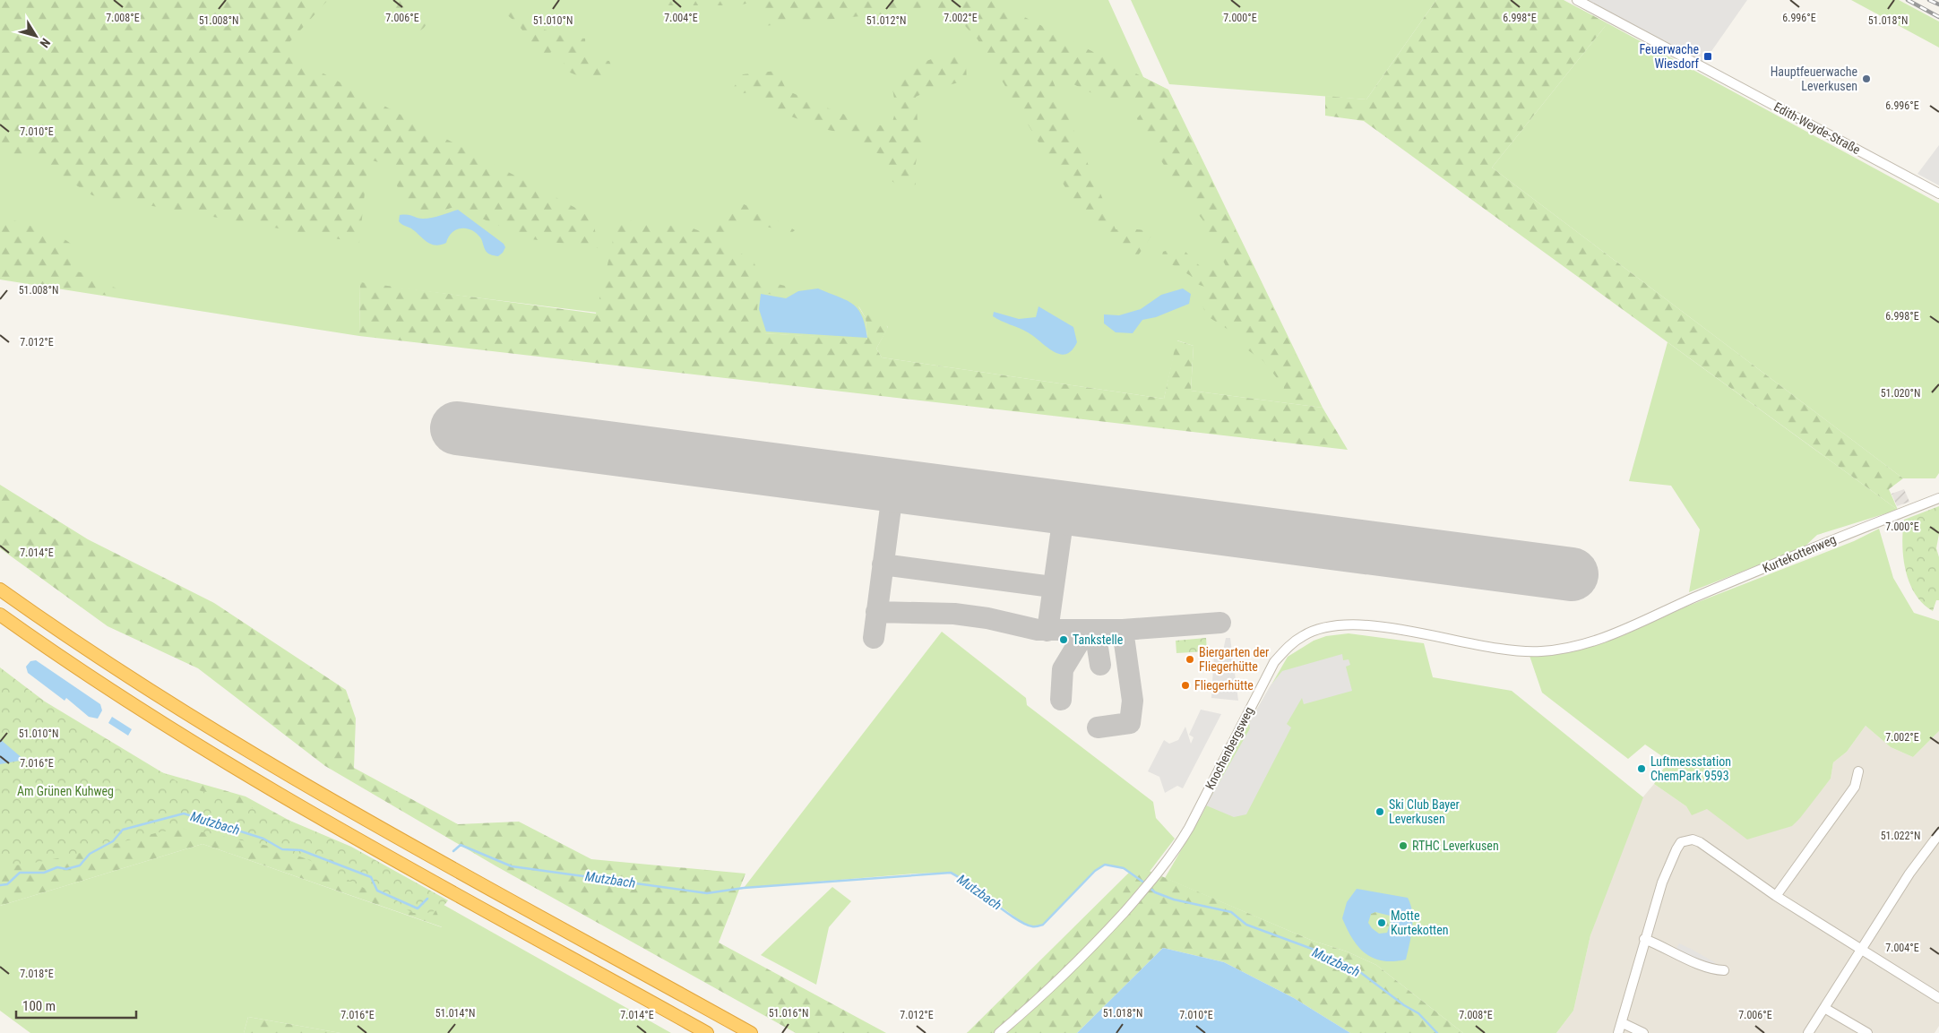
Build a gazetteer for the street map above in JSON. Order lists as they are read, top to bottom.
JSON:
{
  "streets": {
    "street": ["Edith-Weyde-Straße", "Kurtekottenweg", "Knochenbergsweg"]
  },
  "crossings": [
    ["Kurtekottenweg", "Knochenbergsweg"]
  ],
  "water": ["Mutzbach"],
  "parks": ["Am Grünen Kuhweg"],
  "places": {
    "transit": ["Feuerwache Wiesdorf"],
    "other": [
      "Hauptfeuerwache Leverkusen",
      "Tankstelle",
      "Biergarten der Fliegerhütte",
      "Fliegerhütte",
      "Luftmessstation ChemPark 9593",
      "Ski Club Bayer Leverkusen",
      "RTHC Leverkusen",
      "Motte Kurtekotten"
    ]
  },
  "scale_bar": "100 m",
  "north": "bottom right",
  "coordinates": [
    "7.008°E",
    "7.006°E",
    "6.998°E",
    "7.004°E",
    "7.002°E",
    "7.000°E",
    "6.996°E",
    "51.008°N",
    "51.010°N",
    "51.012°N",
    "51.018°N",
    "7.010°E",
    "7.012°E",
    "51.020°N",
    "7.014°E",
    "7.016°E",
    "51.022°N",
    "7.018°E",
    "51.014°N",
    "51.016°N"
  ]
}
